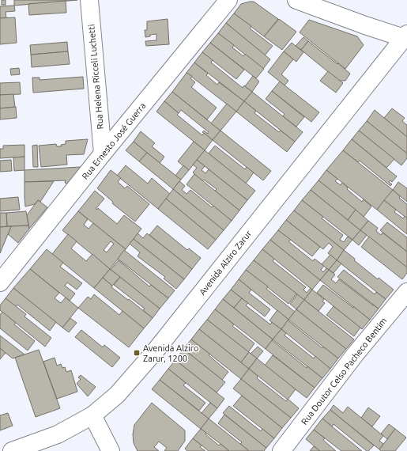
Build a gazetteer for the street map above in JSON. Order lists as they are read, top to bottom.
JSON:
{
  "streets": {
    "street": [
      "Rua Helena Ricceli Luchetti",
      "Rua Ernesto José Guerra",
      "Avenida Alziro Zarur",
      "Rua Doutor Celso Pacheco Bentim"
    ]
  },
  "crossings": [
    ["Rua Helena Ricceli Luchetti", "Rua Ernesto José Guerra"]
  ],
  "places": {
    "transit": ["Avenida Alziro Zarur, 1200"]
  }
}
